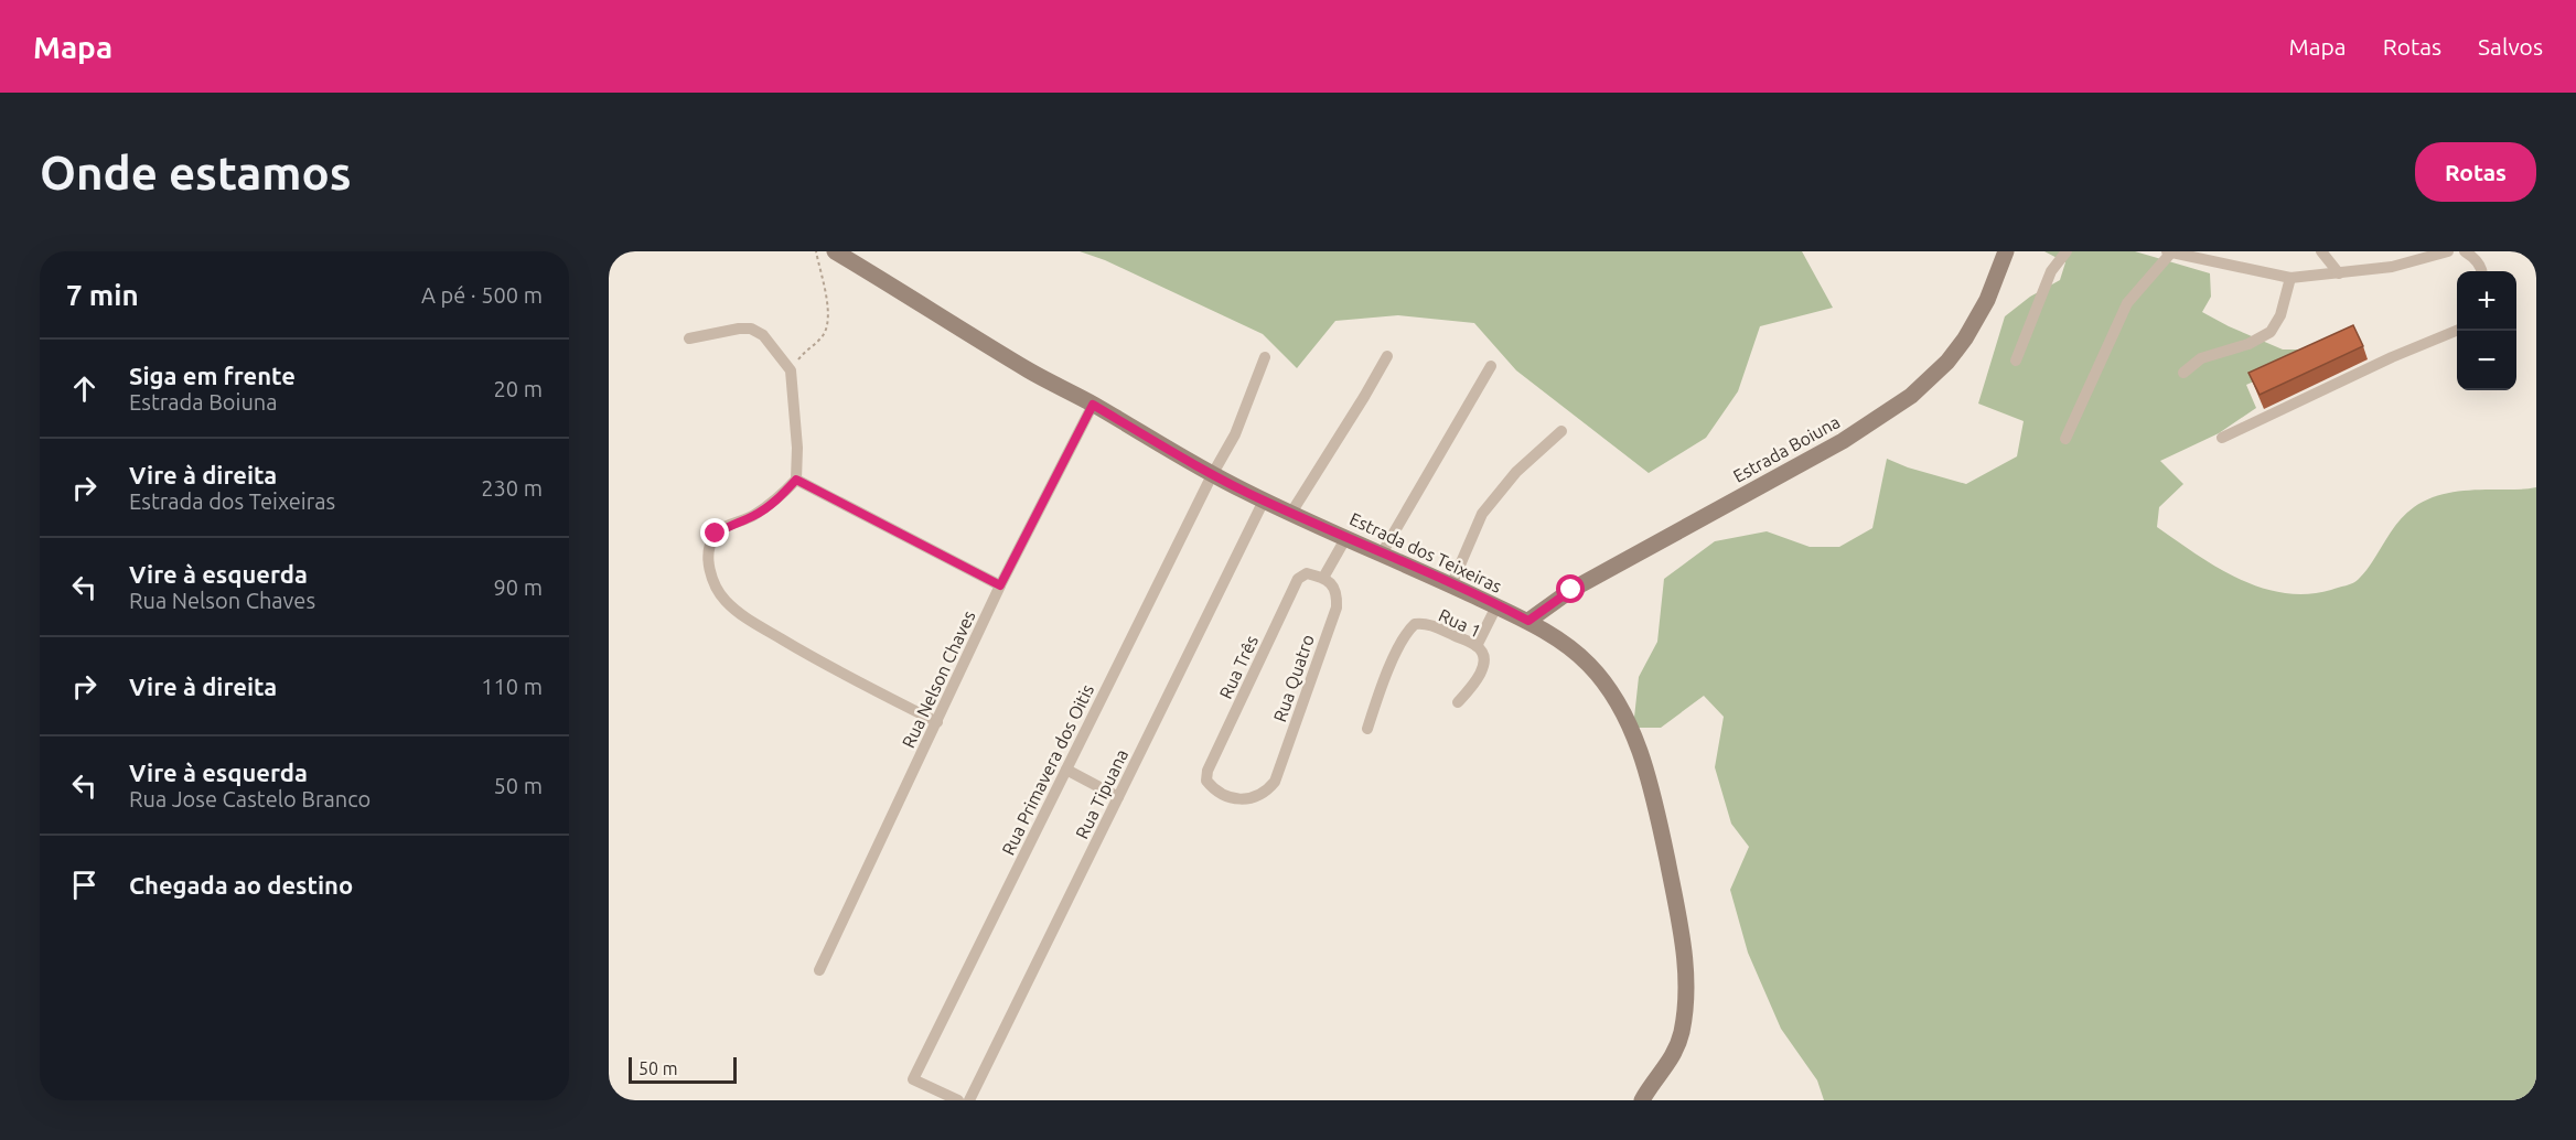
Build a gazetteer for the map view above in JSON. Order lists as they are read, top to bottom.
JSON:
{
  "streets": {
    "street": [
      "Estrada Boiuna",
      "Estrada dos Teixeiras",
      "Rua 1",
      "Rua Três",
      "Rua Quatro",
      "Rua Nelson Chaves",
      "Rua Primavera dos Oitis",
      "Rua Tipuana"
    ]
  },
  "crossings": [
    ["Estrada Boiuna", "Estrada dos Teixeiras"],
    ["Estrada dos Teixeiras", "Rua Nelson Chaves"],
    ["Estrada dos Teixeiras", "Rua Primavera dos Oitis"],
    ["Estrada dos Teixeiras", "Rua Tipuana"],
    ["Rua Três", "Rua Quatro"]
  ],
  "scale_bar": "50 m",
  "page": {
    "header": "Mapa",
    "nav": ["Mapa", "Rotas", "Salvos"],
    "buttons": "Rotas",
    "title": "Onde estamos",
    "heading": ["7 min", "A pé · 500 m"],
    "map_buttons": ["+", "−"],
    "list": [
      ["Siga em frente", "Estrada Boiuna", "20 m"],
      ["Vire à direita", "Estrada dos Teixeiras", "230 m"],
      ["Vire à esquerda", "Rua Nelson Chaves", "90 m"],
      ["Vire à direita", "110 m"],
      ["Vire à esquerda", "Rua Jose Castelo Branco", "50 m"],
      "Chegada ao destino"
    ],
    "scale": "50 m"
  }
}
